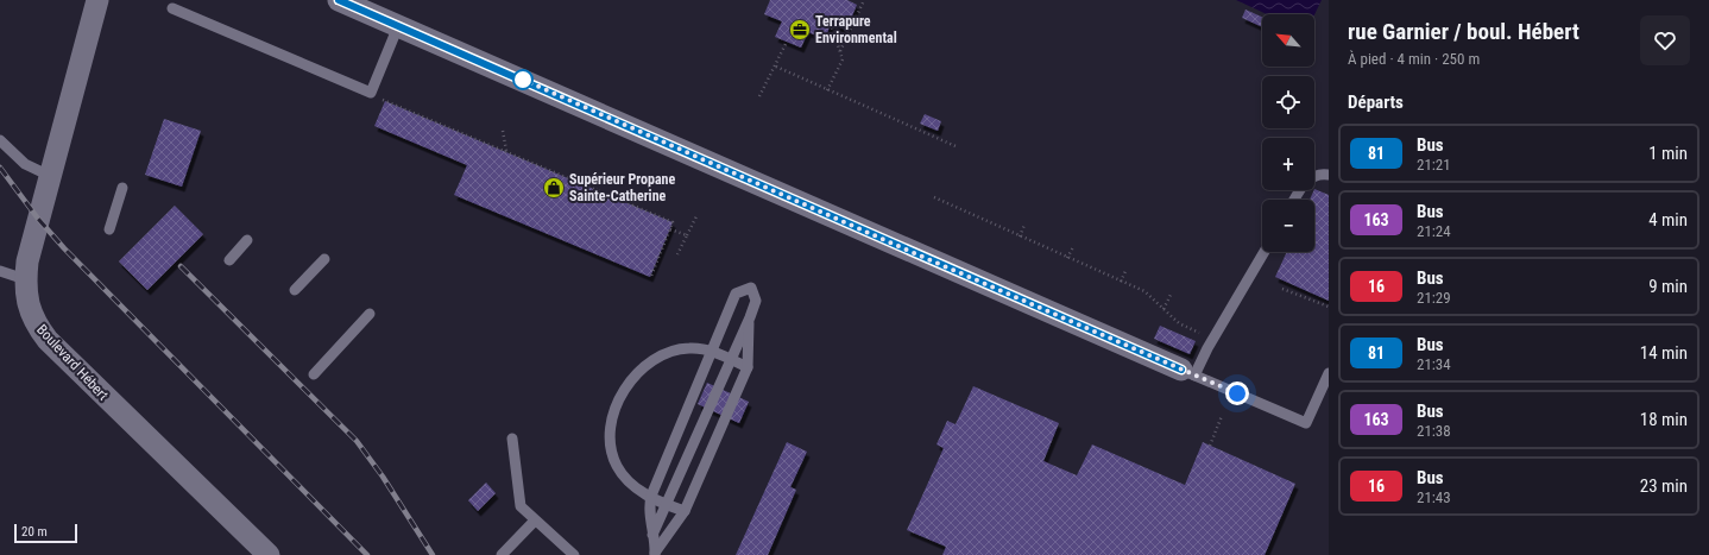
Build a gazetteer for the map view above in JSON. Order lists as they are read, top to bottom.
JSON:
{
  "streets": {
    "street": ["Boulevard Hébert"]
  },
  "places": {
    "office": ["Terrapure Environmental"],
    "shop": ["Supérieur Propane Sainte-Catherine"]
  },
  "lines": ["bus line 81"],
  "scale_bar": "20 m",
  "north": "top left",
  "page": {
    "heading": [
      ["rue Garnier / boul. Hébert", "À pied · 4 min · 250 m"],
      "Départs"
    ],
    "map_buttons": ["+", "−"],
    "list": [
      {
        "mark": "81",
        "name": "Bus",
        "note": "21:21",
        "value": "1 min"
      },
      {
        "mark": "163",
        "name": "Bus",
        "note": "21:24",
        "value": "4 min"
      },
      {
        "mark": "16",
        "name": "Bus",
        "note": "21:29",
        "value": "9 min"
      },
      {
        "mark": "81",
        "name": "Bus",
        "note": "21:34",
        "value": "14 min"
      },
      {
        "mark": "163",
        "name": "Bus",
        "note": "21:38",
        "value": "18 min"
      },
      {
        "mark": "16",
        "name": "Bus",
        "note": "21:43",
        "value": "23 min"
      }
    ],
    "scale": "20 m"
  }
}
